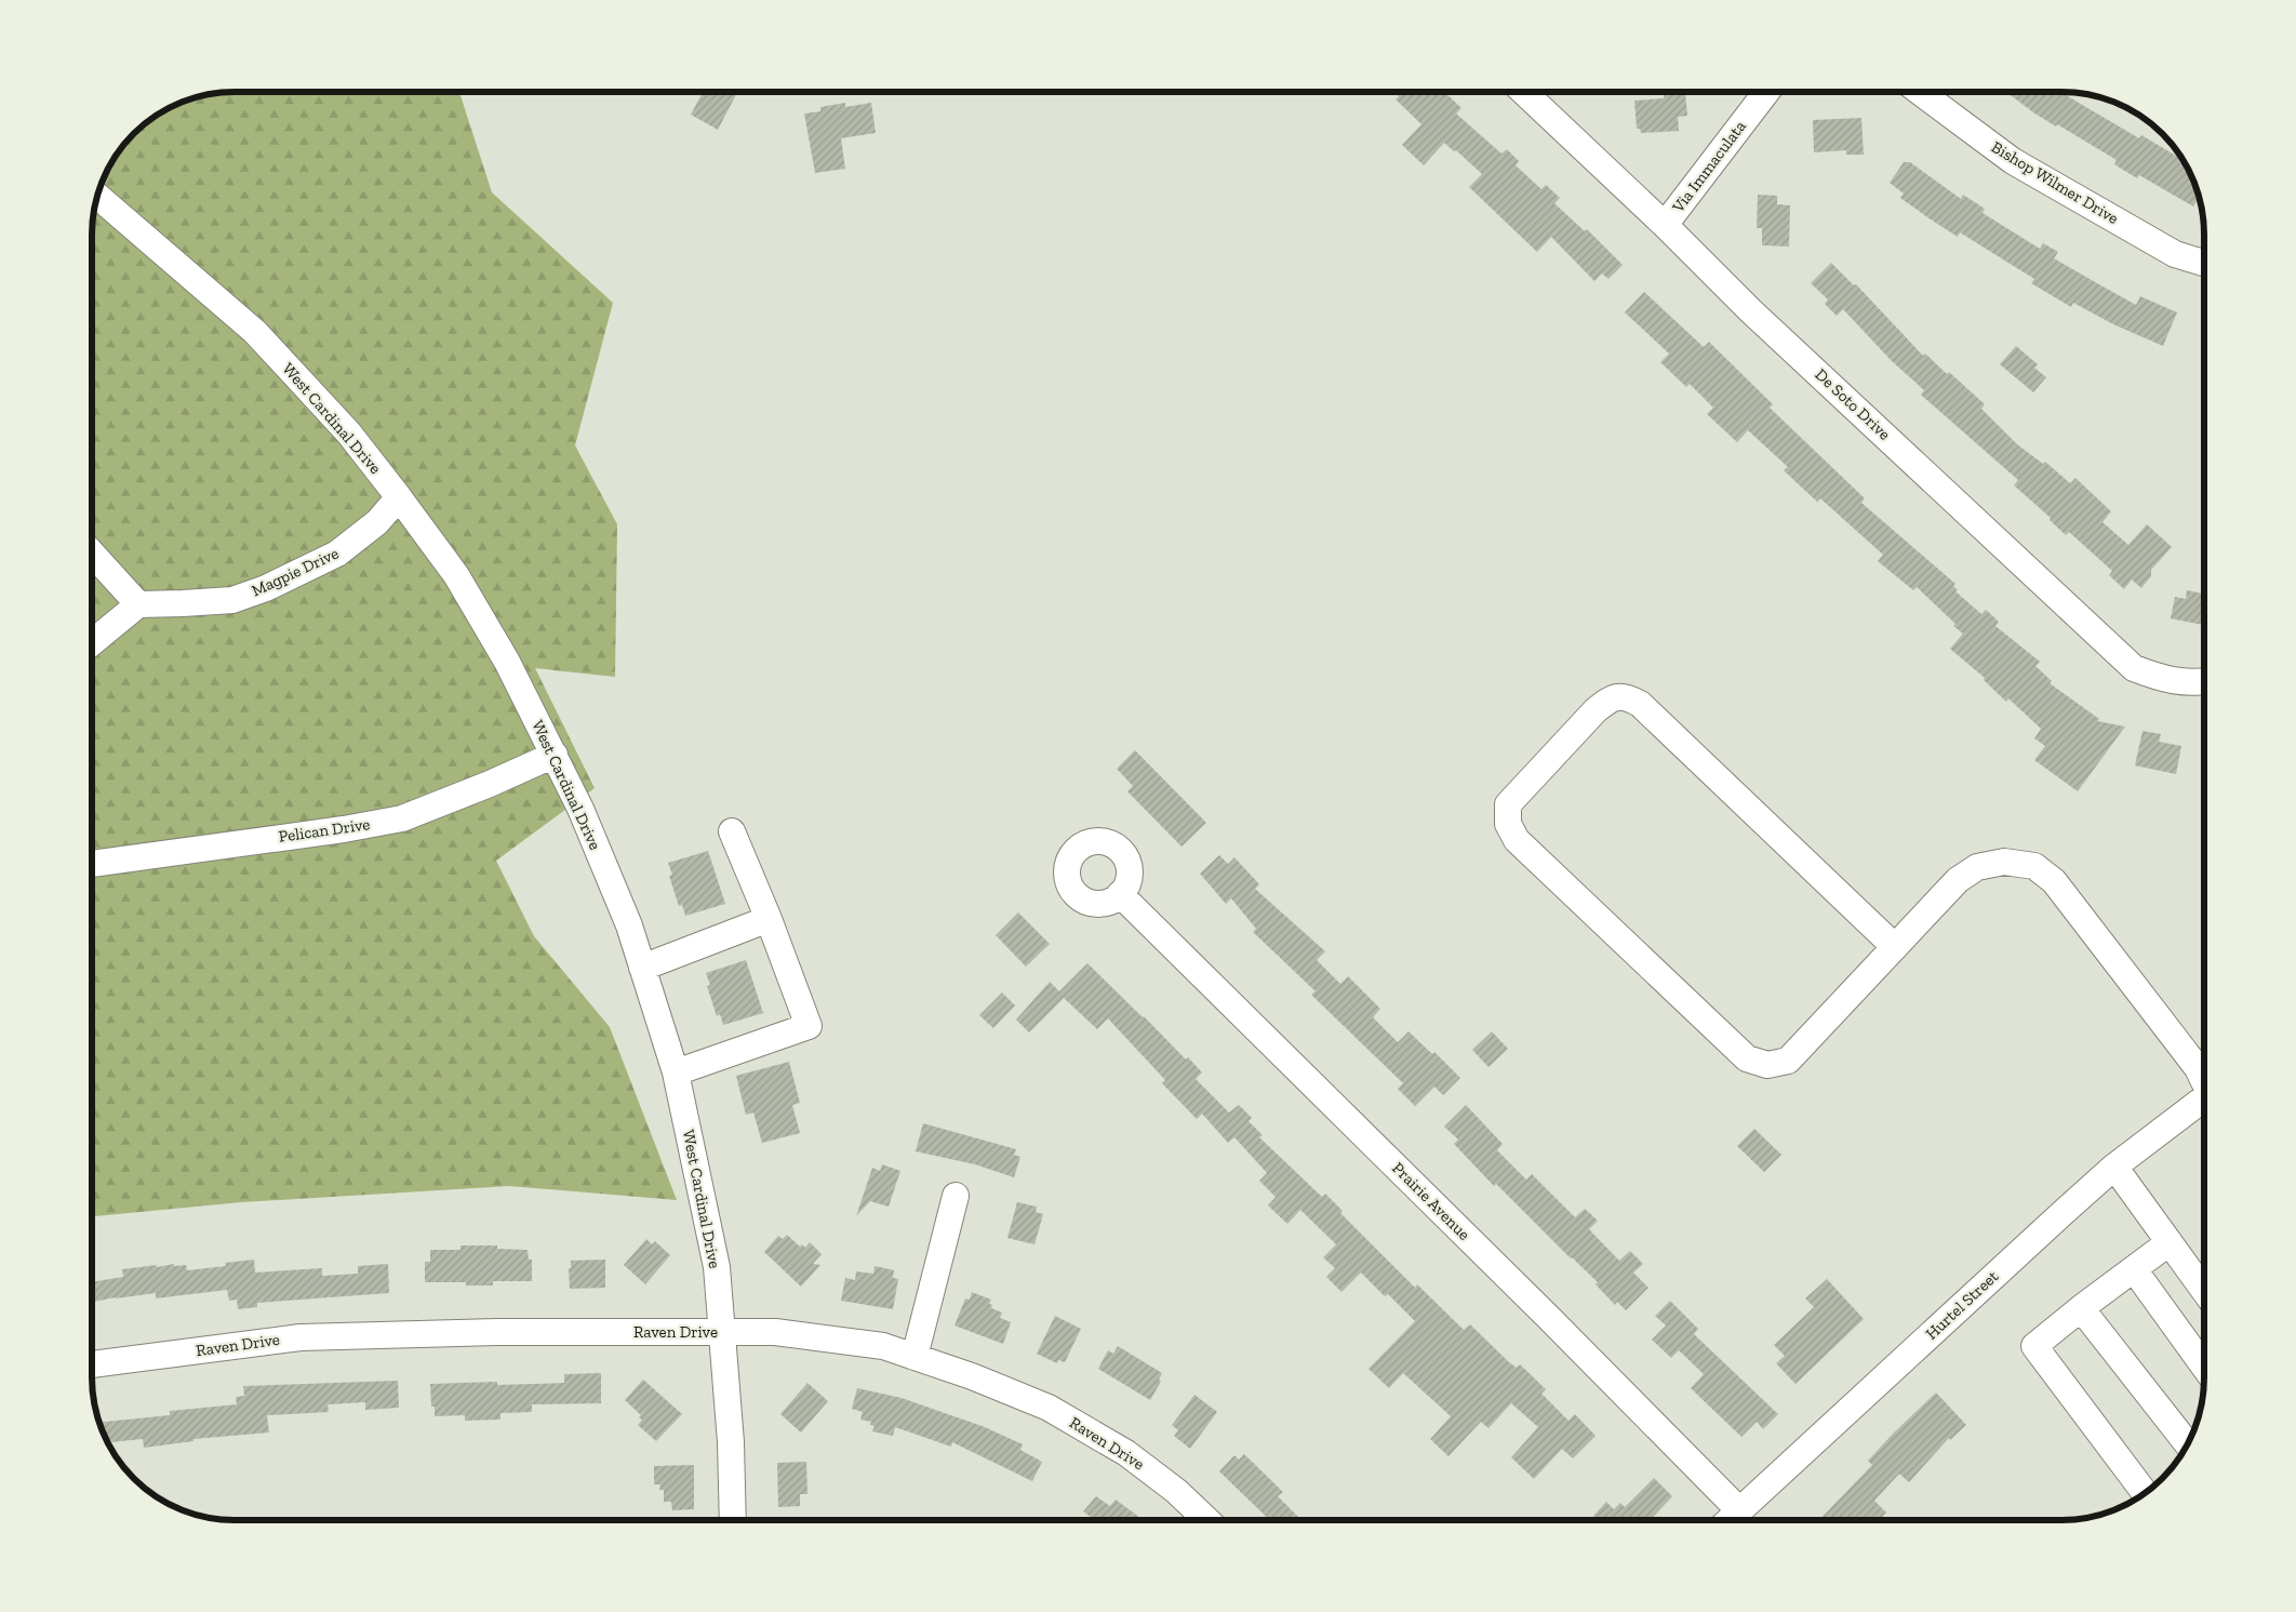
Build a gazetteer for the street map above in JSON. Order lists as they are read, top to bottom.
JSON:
{
  "streets": {
    "street": [
      "Via Immaculata",
      "Bishop Wilmer Drive",
      "De Soto Drive",
      "West Cardinal Drive",
      "Magpie Drive",
      "Pelican Drive",
      "Prairie Avenue",
      "Hurtel Street",
      "Raven Drive"
    ]
  },
  "crossings": [
    ["Via Immaculata", "De Soto Drive"],
    ["West Cardinal Drive", "Magpie Drive"],
    ["West Cardinal Drive", "Pelican Drive"],
    ["West Cardinal Drive", "Raven Drive"],
    ["Prairie Avenue", "Hurtel Street"]
  ]
}
